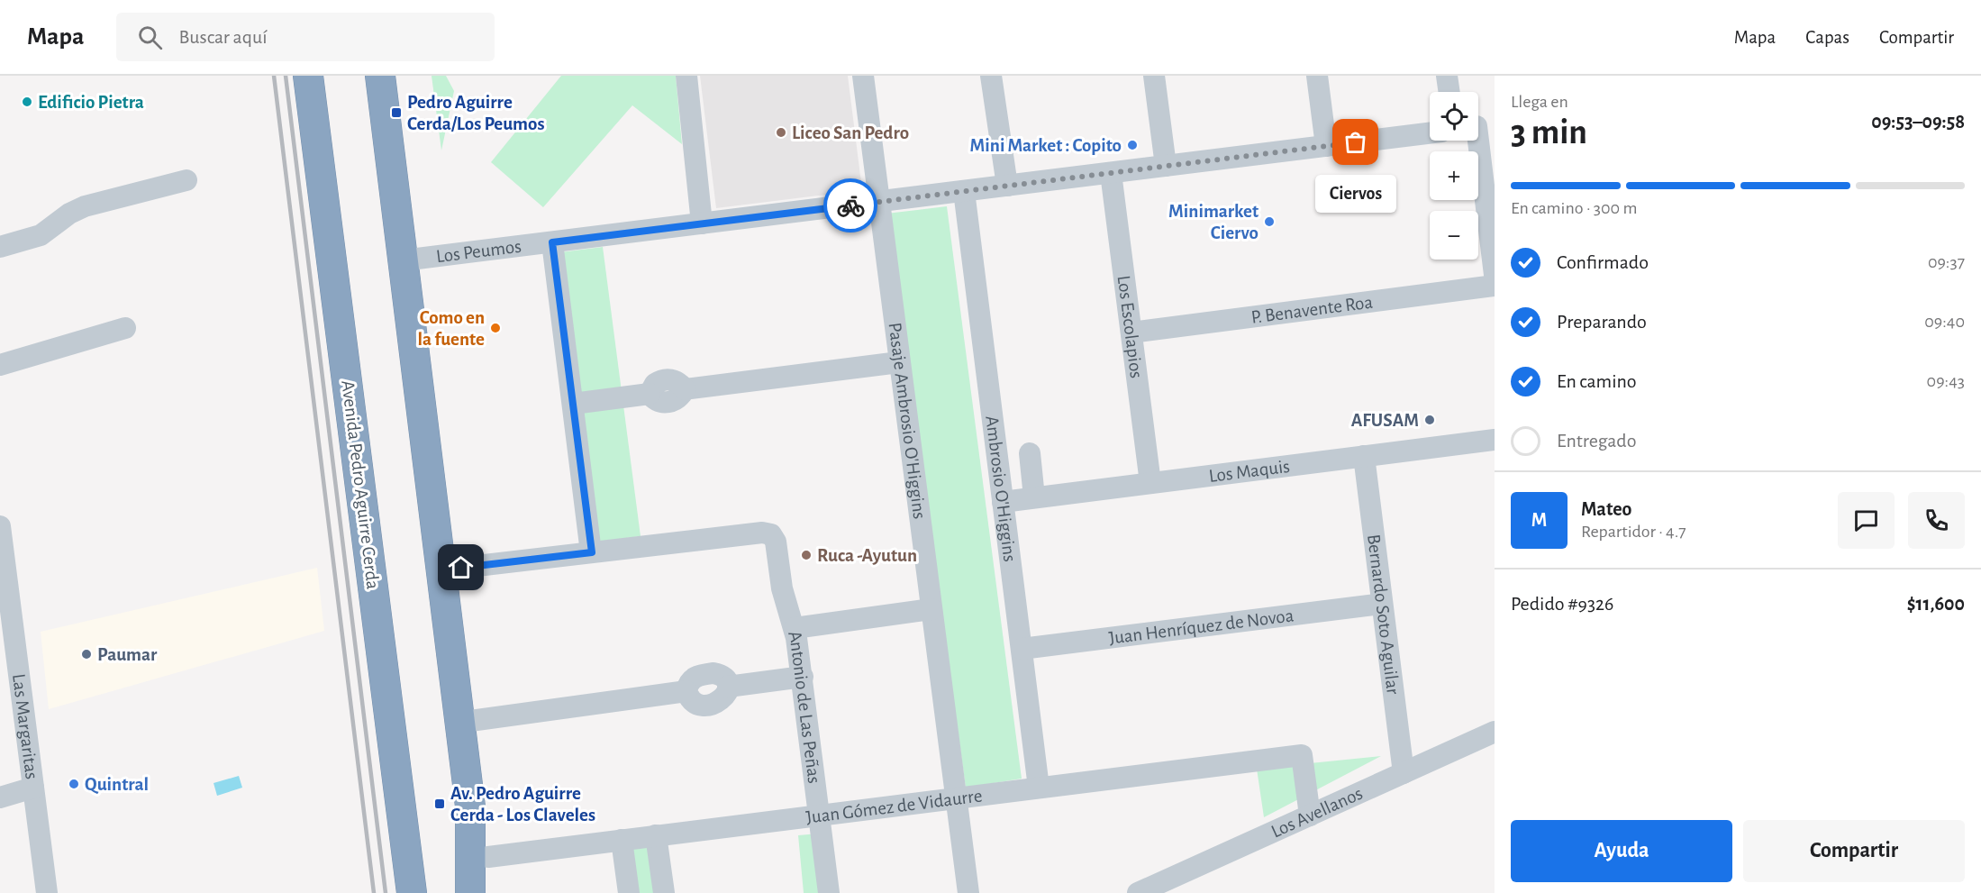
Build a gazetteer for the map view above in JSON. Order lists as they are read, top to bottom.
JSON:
{
  "streets": {
    "highway": ["Avenida Pedro Aguirre Cerda"],
    "street": [
      "Los Peumos",
      "P. Benavente Roa",
      "Los Escolapios",
      "Pasaje Ambrosio O'Higgins",
      "Los Maquis",
      "Ambrosio O'Higgins",
      "Bernardo Soto Aguilar",
      "Juan Henríquez de Novoa",
      "Antonio de Las Peñas",
      "Las Margaritas",
      "Juan Gómez de Vidaurre",
      "Los Avellanos"
    ]
  },
  "crossings": [
    ["Los Peumos", "Los Escolapios"],
    ["Los Peumos", "Pasaje Ambrosio O'Higgins"],
    ["Los Peumos", "Ambrosio O'Higgins"],
    ["P. Benavente Roa", "Los Escolapios"],
    ["Los Escolapios", "Los Maquis"],
    ["Pasaje Ambrosio O'Higgins", "Juan Gómez de Vidaurre"],
    ["Los Maquis", "Ambrosio O'Higgins"],
    ["Los Maquis", "Bernardo Soto Aguilar"],
    ["Ambrosio O'Higgins", "Juan Henríquez de Novoa"],
    ["Ambrosio O'Higgins", "Juan Gómez de Vidaurre"],
    ["Bernardo Soto Aguilar", "Juan Henríquez de Novoa"],
    ["Bernardo Soto Aguilar", "Los Avellanos"],
    ["Antonio de Las Peñas", "Juan Gómez de Vidaurre"],
    ["Juan Gómez de Vidaurre", "Los Avellanos"]
  ],
  "places": {
    "other": [
      "Edificio Pietra",
      "Liceo San Pedro",
      "Ciervos",
      "Mini Market : Copito",
      "Minimarket Ciervo",
      "Como en la fuente",
      "AFUSAM",
      "Ruca -Ayutun",
      "Paumar",
      "Quintral"
    ],
    "transit": ["Pedro Aguirre Cerda/Los Peumos", "Av. Pedro Aguirre Cerda - Los Claveles"]
  },
  "page": {
    "header": "Mapa",
    "search": "Buscar aquí",
    "nav": ["Mapa", "Capas", "Compartir"],
    "heading": ["3 min", "Llega en", "09:53–09:58"],
    "panel": [
      "Mateo",
      "Repartidor · 4.7",
      "Pedido #9326",
      "$11,600"
    ],
    "map_buttons": ["+", "−"],
    "bar": "En camino · 300 m",
    "bubble": "Ciervos",
    "list": [
      ["Confirmado", "09:37"],
      ["Preparando", "09:40"],
      ["En camino", "09:43"],
      "Entregado"
    ],
    "round": "M",
    "buttons": ["Ayuda", "Compartir"]
  }
}
